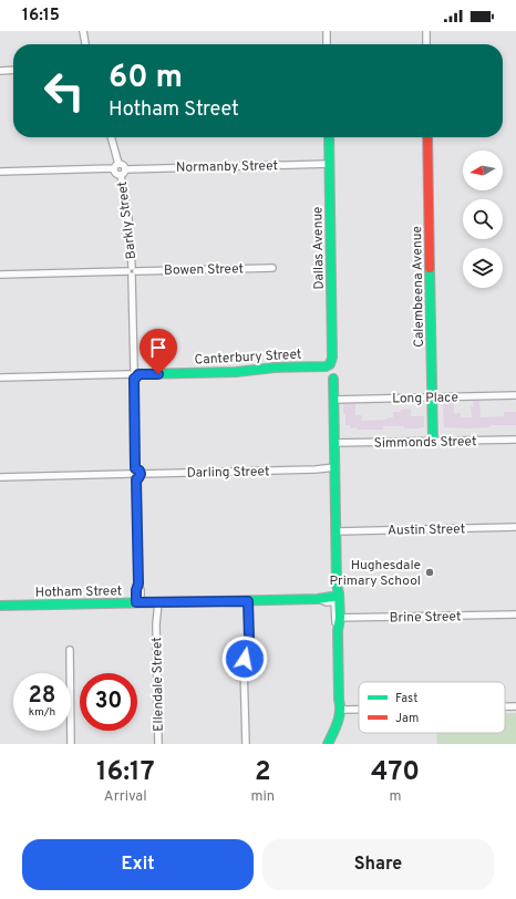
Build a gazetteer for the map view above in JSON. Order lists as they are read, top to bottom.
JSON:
{
  "streets": {
    "street": [
      "Normanby Street",
      "Barkly Street",
      "Dallas Avenue",
      "Bowen Street",
      "Calembeena Avenue",
      "Canterbury Street",
      "Long Place",
      "Simmonds Street",
      "Darling Street",
      "Austin Street",
      "Hotham Street",
      "Brine Street",
      "Ellendale Street"
    ]
  },
  "crossings": [
    ["Normanby Street", "Barkly Street"],
    ["Normanby Street", "Dallas Avenue"],
    ["Barkly Street", "Bowen Street"],
    ["Barkly Street", "Canterbury Street"],
    ["Barkly Street", "Darling Street"],
    ["Dallas Avenue", "Canterbury Street"],
    ["Calembeena Avenue", "Long Place"],
    ["Calembeena Avenue", "Simmonds Street"],
    ["Hotham Street", "Ellendale Street"]
  ],
  "places": ["Hughesdale Primary School"],
  "legend": ["Fast", "Jam"],
  "north": "left",
  "page": {
    "status": "16:15",
    "turn": ["60 m", "Hotham Street"],
    "speed": "28 km/h",
    "limit": "30",
    "eta": [
      "16:17",
      "Arrival",
      "2",
      "min",
      "470",
      "m"
    ],
    "buttons": ["Exit", "Share"]
  }
}
